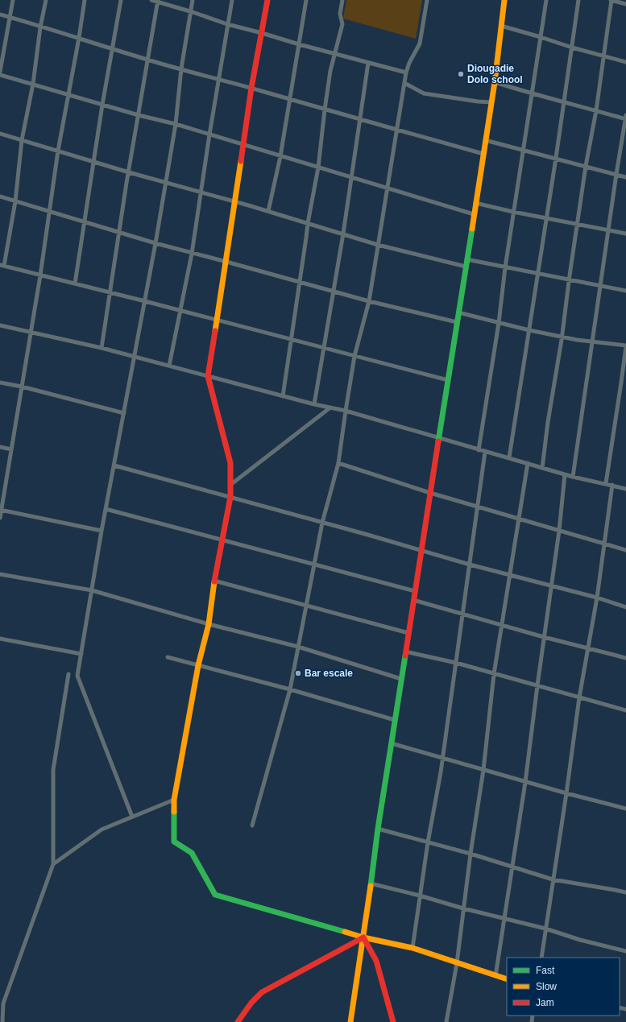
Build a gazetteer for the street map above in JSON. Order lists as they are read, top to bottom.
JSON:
{
  "places": ["Diougadie Dolo school", "Bar escale"],
  "legend": ["Fast", "Slow", "Jam"]
}
